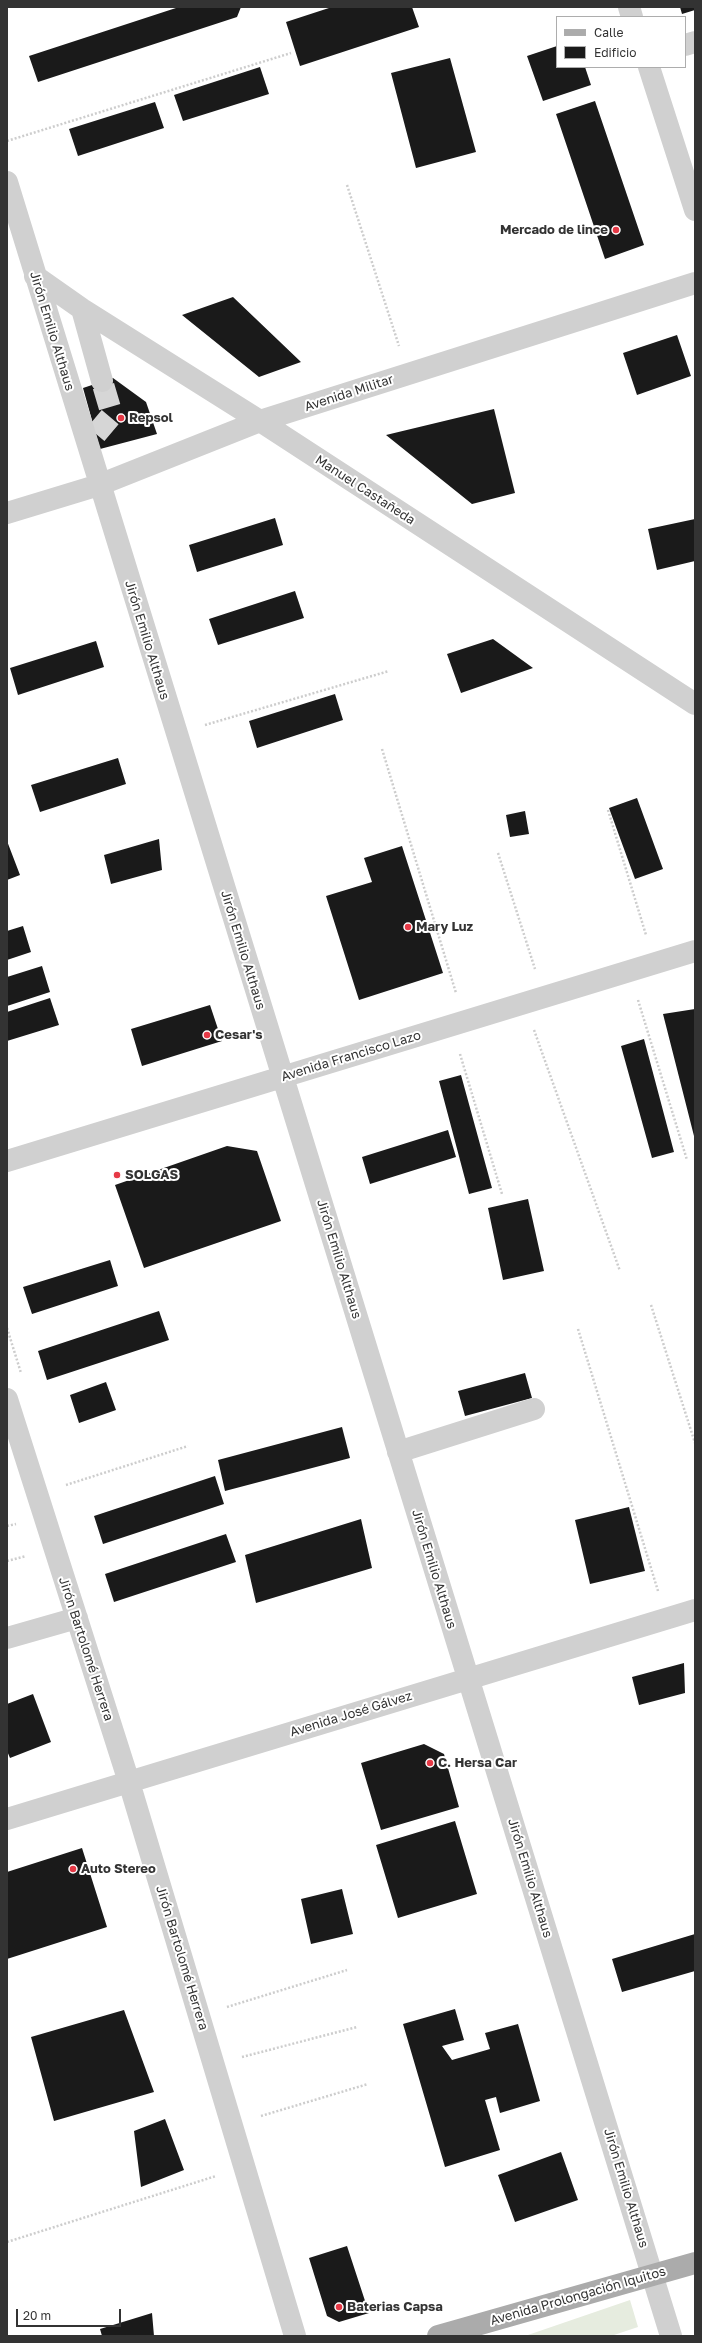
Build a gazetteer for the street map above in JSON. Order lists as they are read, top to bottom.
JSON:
{
  "streets": {
    "main road": ["Avenida Prolongación Iquitos"],
    "street": [
      "Jirón Emilio Althaus",
      "Avenida Militar",
      "Manuel Castañeda",
      "Avenida Francisco Lazo",
      "Jirón Bartolomé Herrera",
      "Avenida José Gálvez"
    ]
  },
  "crossings": [
    ["Jirón Emilio Althaus", "Avenida Militar"],
    ["Jirón Emilio Althaus", "Manuel Castañeda"],
    ["Jirón Emilio Althaus", "Avenida Francisco Lazo"],
    ["Jirón Emilio Althaus", "Avenida José Gálvez"],
    ["Jirón Emilio Althaus", "Avenida Prolongación Iquitos"],
    ["Avenida Militar", "Manuel Castañeda"],
    ["Jirón Bartolomé Herrera", "Avenida José Gálvez"]
  ],
  "places": [
    "Mercado de lince",
    "Repsol",
    "Mary Luz",
    "Cesar's",
    "SOLGAS",
    "C. Hersa Car",
    "Auto Stereo",
    "Baterias Capsa"
  ],
  "legend": ["Calle", "Edificio"],
  "scale_bar": "20 m"
}
